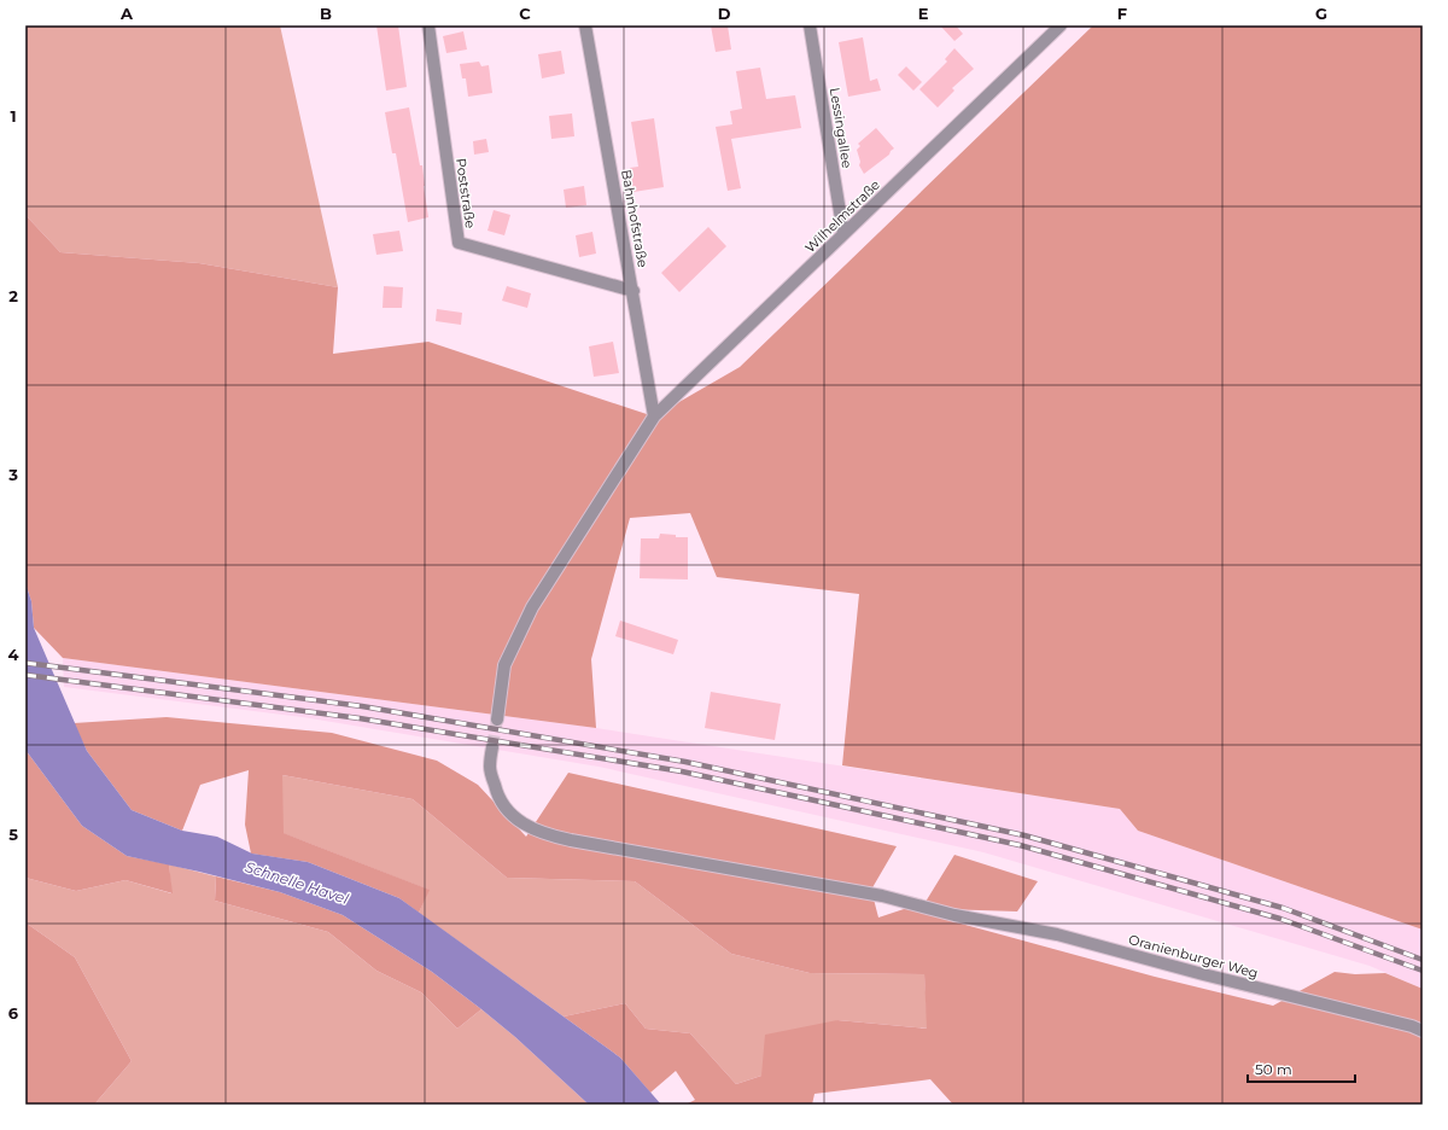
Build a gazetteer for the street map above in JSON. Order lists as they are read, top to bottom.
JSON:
{
  "streets": {
    "street": [
      "Lessingallee",
      "Poststraße",
      "Wilhelmstraße",
      "Bahnhofstraße",
      "Oranienburger Weg"
    ]
  },
  "crossings": [
    ["Lessingallee", "Wilhelmstraße"],
    ["Poststraße", "Bahnhofstraße"],
    ["Wilhelmstraße", "Bahnhofstraße"]
  ],
  "water": ["Schnelle Havel"],
  "scale_bar": "50 m",
  "grid": {
    "columns": [
      "A",
      "B",
      "C",
      "D",
      "E",
      "F",
      "G"
    ],
    "rows": [
      "1",
      "2",
      "3",
      "4",
      "5",
      "6"
    ]
  }
}
